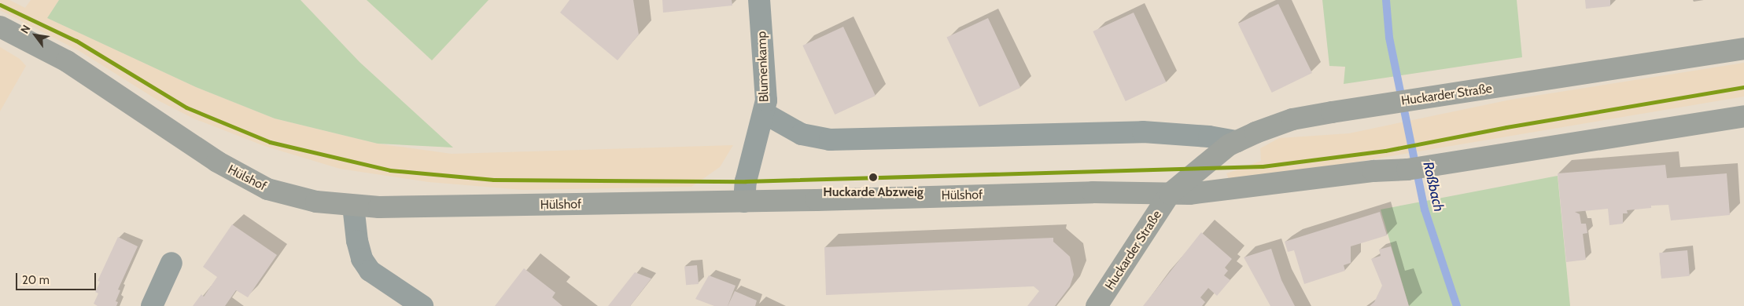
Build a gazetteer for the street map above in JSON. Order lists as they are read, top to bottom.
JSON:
{
  "streets": {
    "main road": ["Huckarder Straße", "Hülshof"],
    "street": ["Blumenkamp"]
  },
  "crossings": [
    ["Blumenkamp", "Hülshof"],
    ["Huckarder Straße", "Hülshof"]
  ],
  "water": ["Roßbach"],
  "places": ["Huckarde Abzweig"],
  "scale_bar": "20 m",
  "north": "top left"
}
